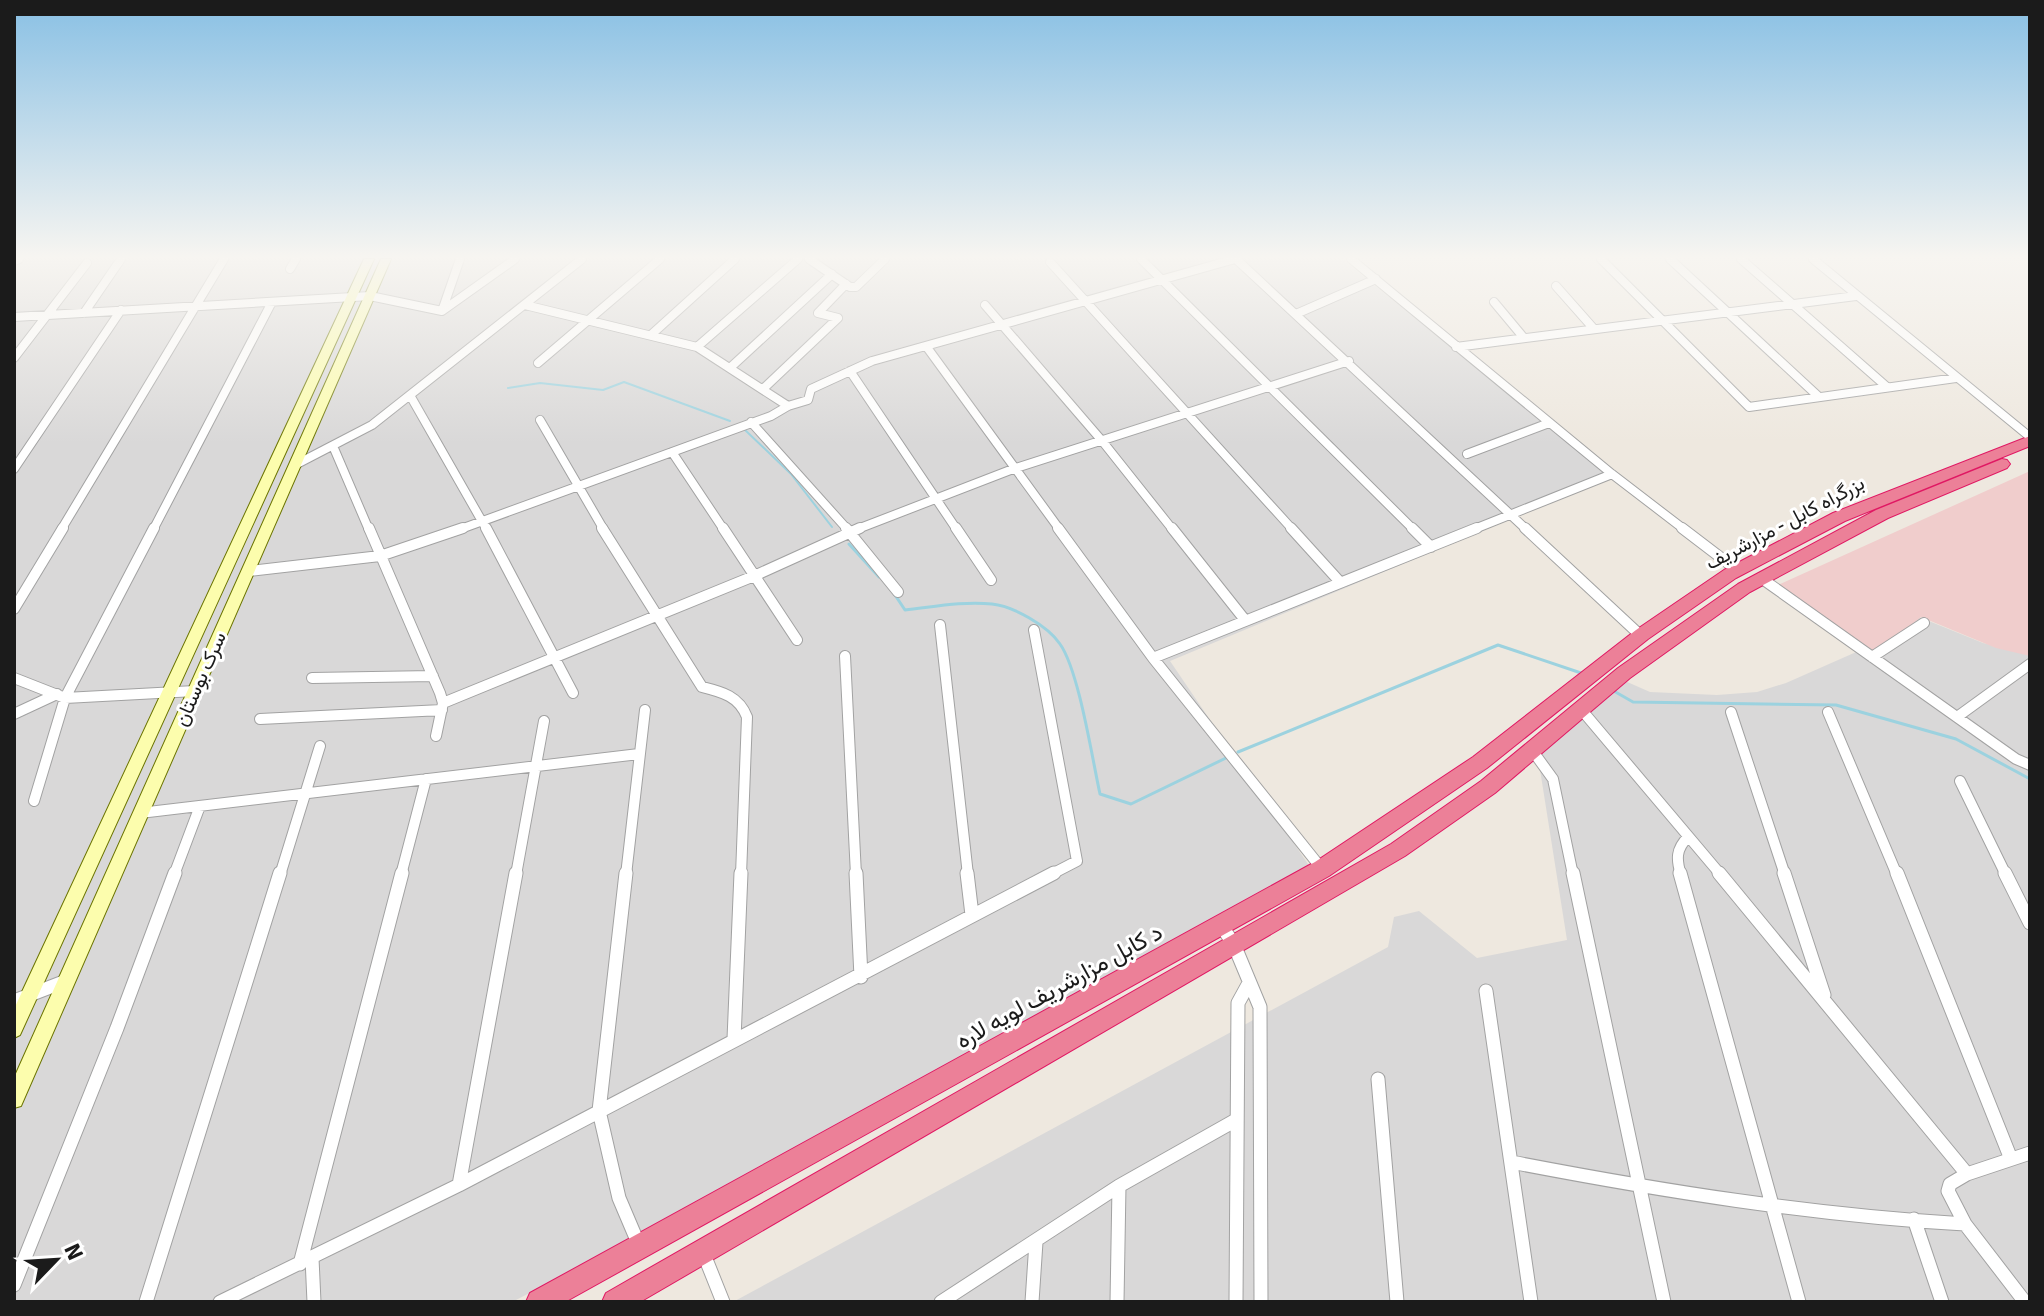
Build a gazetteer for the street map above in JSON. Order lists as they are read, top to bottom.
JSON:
{
  "streets": {
    "highway": ["بزرگراه کابل - مزارشریف", "د کابل مزارشریف لویه لاره"],
    "street": ["سرک بوستان"]
  },
  "crossings": [
    ["بزرگراه کابل - مزارشریف", "د کابل مزارشریف لویه لاره"]
  ],
  "north": "top right"
}
